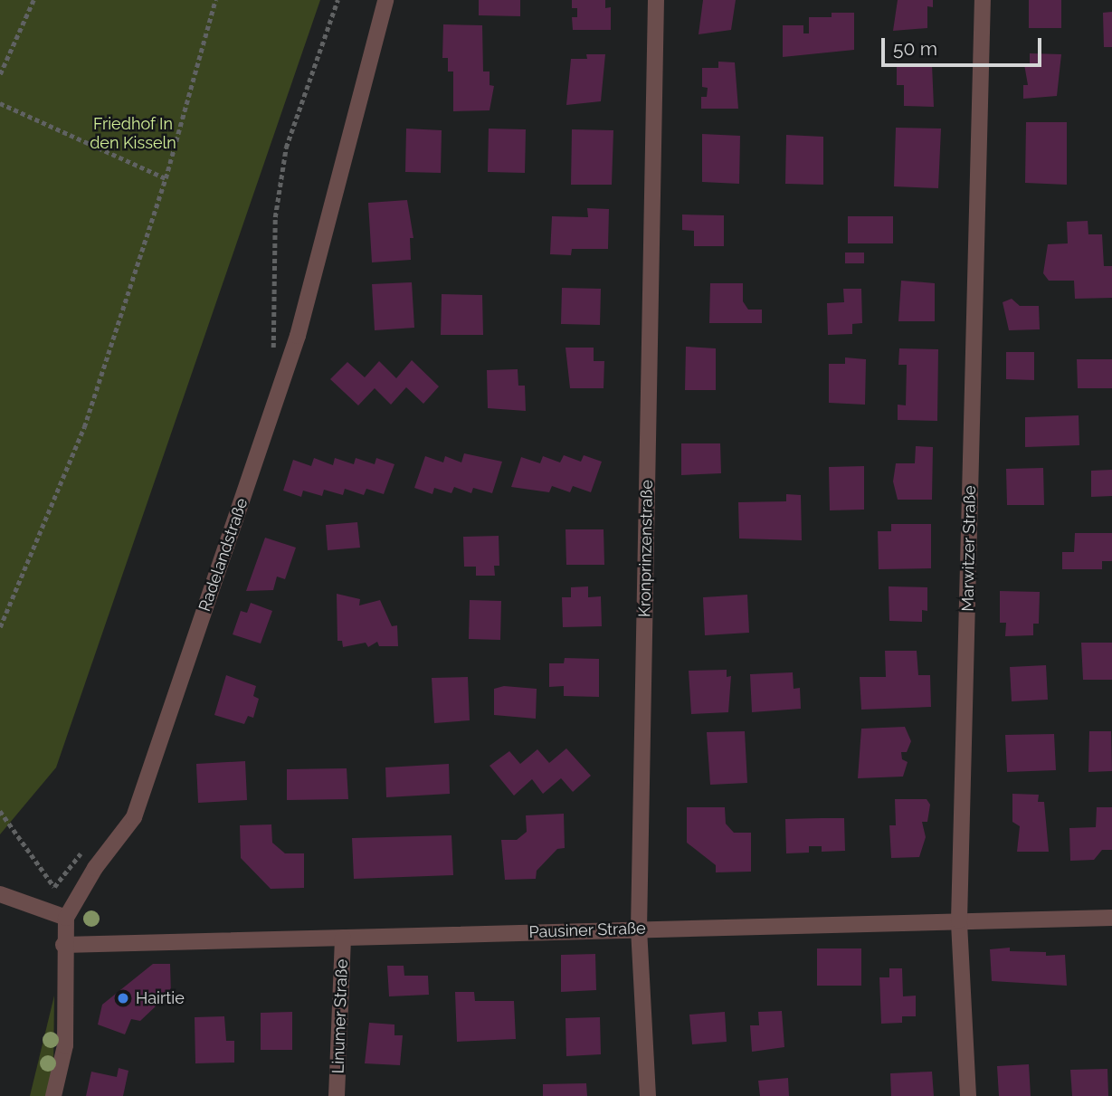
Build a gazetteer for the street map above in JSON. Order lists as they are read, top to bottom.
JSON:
{
  "streets": {
    "street": [
      "Kronprinzenstraße",
      "Marwitzer Straße",
      "Radelandstraße",
      "Pausiner Straße",
      "Linumer Straße"
    ]
  },
  "crossings": [
    ["Kronprinzenstraße", "Pausiner Straße"],
    ["Marwitzer Straße", "Pausiner Straße"],
    ["Radelandstraße", "Pausiner Straße"],
    ["Pausiner Straße", "Linumer Straße"]
  ],
  "parks": ["Friedhof In den Kisseln"],
  "places": ["Hairtie"],
  "scale_bar": "50 m"
}
